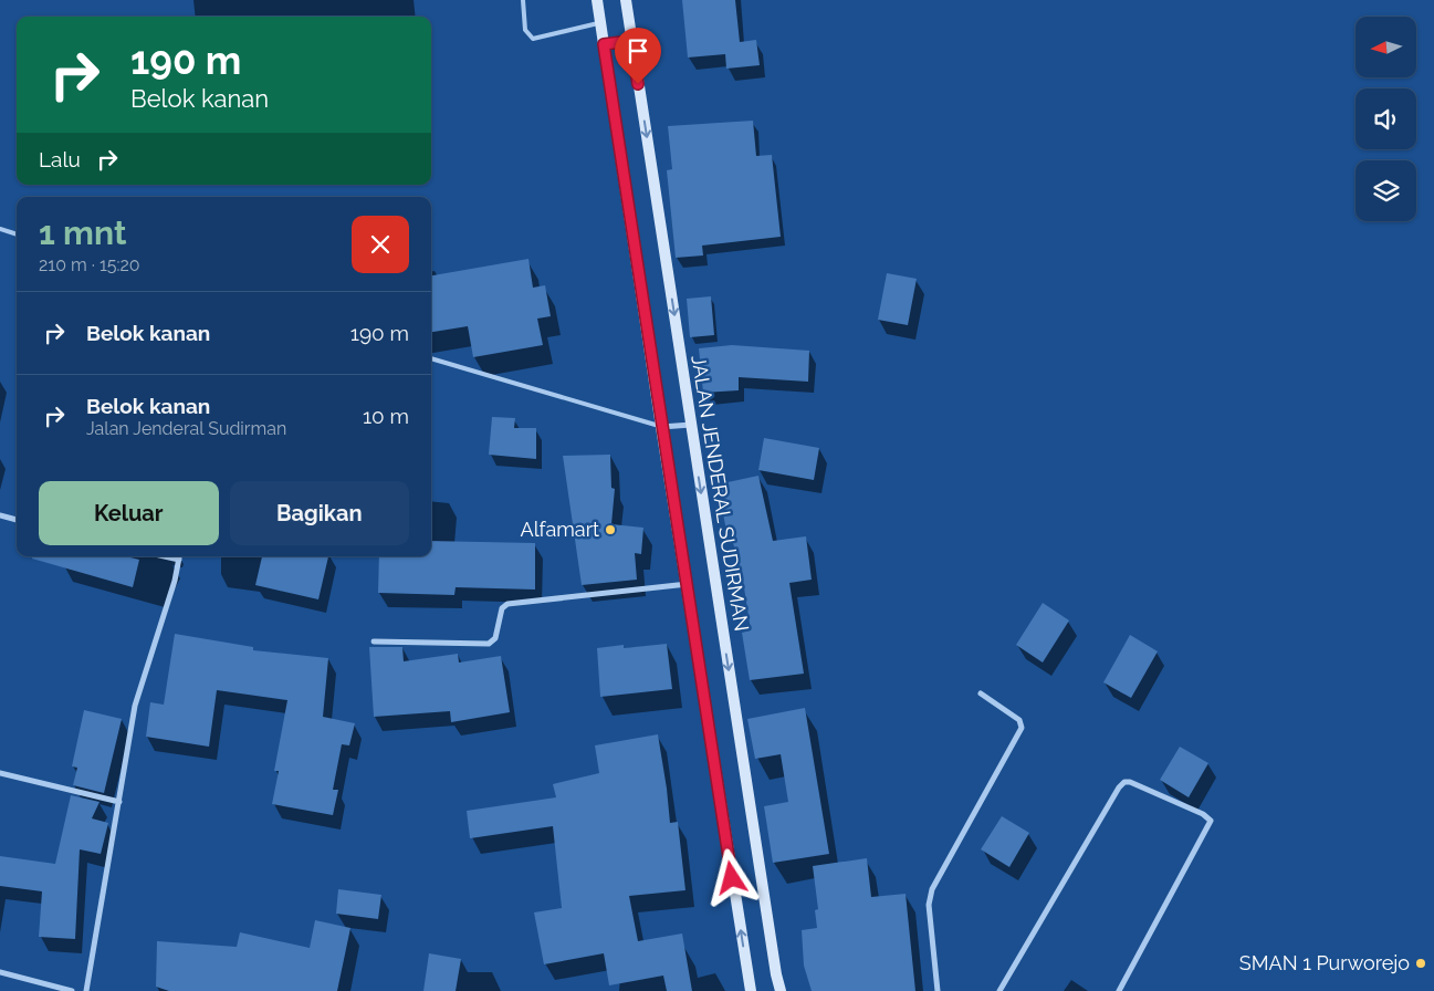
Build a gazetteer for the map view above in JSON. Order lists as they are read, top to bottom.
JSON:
{
  "streets": {
    "main road": ["JALAN JENDERAL SUDIRMAN"]
  },
  "places": ["Alfamart", "SMAN 1 Purworejo"],
  "north": "left",
  "page": {
    "turn": ["190 m", "Belok kanan"],
    "then": "Lalu",
    "heading": ["1 mnt", "210 m · 15:20"],
    "list": [
      {
        "name": "Belok kanan",
        "value": "190 m"
      },
      {
        "name": "Belok kanan",
        "note": "Jalan Jenderal Sudirman",
        "value": "10 m"
      }
    ],
    "buttons": ["Keluar", "Bagikan"]
  }
}
